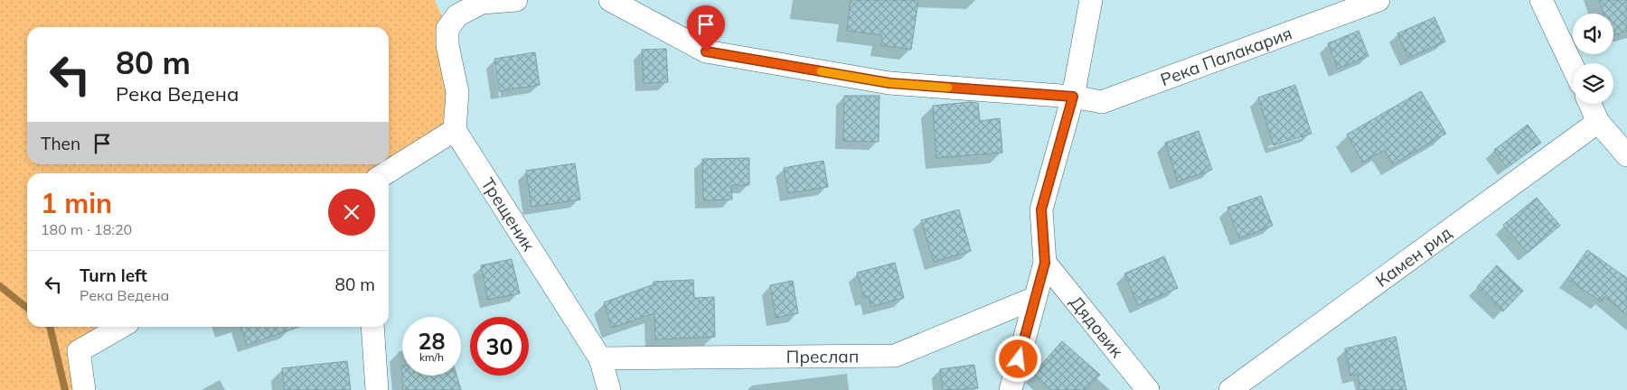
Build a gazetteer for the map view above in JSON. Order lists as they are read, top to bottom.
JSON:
{
  "streets": {
    "street": [
      "Река Палакария",
      "Трещеник",
      "Камен рид",
      "Дядовик",
      "Преслап"
    ]
  },
  "crossings": [
    ["Трещеник", "Преслап"]
  ],
  "page": {
    "turn": ["80 m", "Река Ведена"],
    "then": "Then",
    "heading": ["1 min", "180 m · 18:20"],
    "list": [
      {
        "name": "Turn left",
        "note": "Река Ведена",
        "value": "80 m"
      }
    ],
    "speed": "28 km/h",
    "limit": "30"
  }
}
